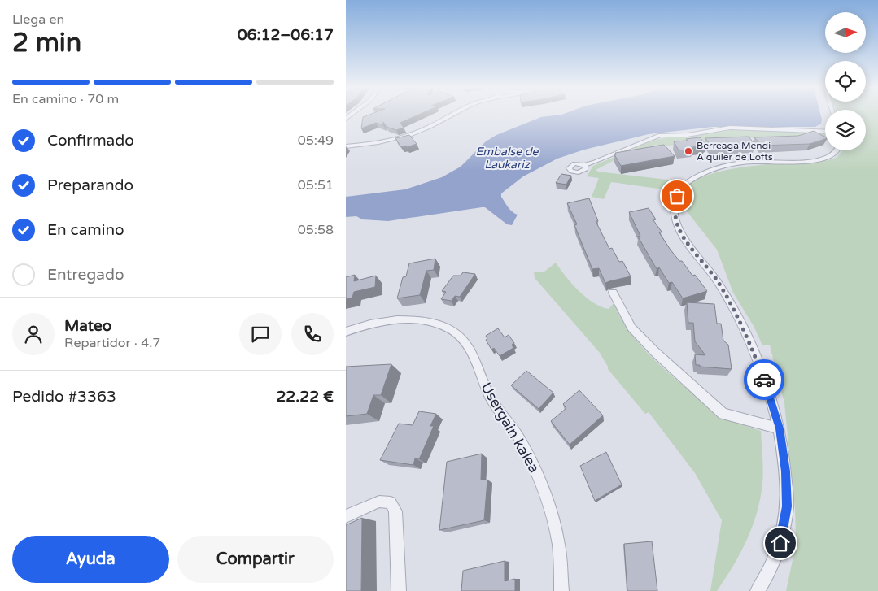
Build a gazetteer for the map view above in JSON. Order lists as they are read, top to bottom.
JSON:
{
  "streets": {
    "street": ["Usergain kalea"]
  },
  "water": ["Embalse de Laukariz"],
  "places": ["Berreaga Mendi Alquiler de Lofts"],
  "north": "right",
  "page": {
    "heading": ["2 min", "Llega en", "06:12–06:17"],
    "panel": [
      "Mateo",
      "Repartidor · 4.7",
      "Pedido #3363",
      "22.22 €"
    ],
    "bar": "En camino · 70 m",
    "list": [
      ["Confirmado", "05:49"],
      ["Preparando", "05:51"],
      ["En camino", "05:58"],
      "Entregado"
    ],
    "buttons": ["Ayuda", "Compartir"]
  }
}
